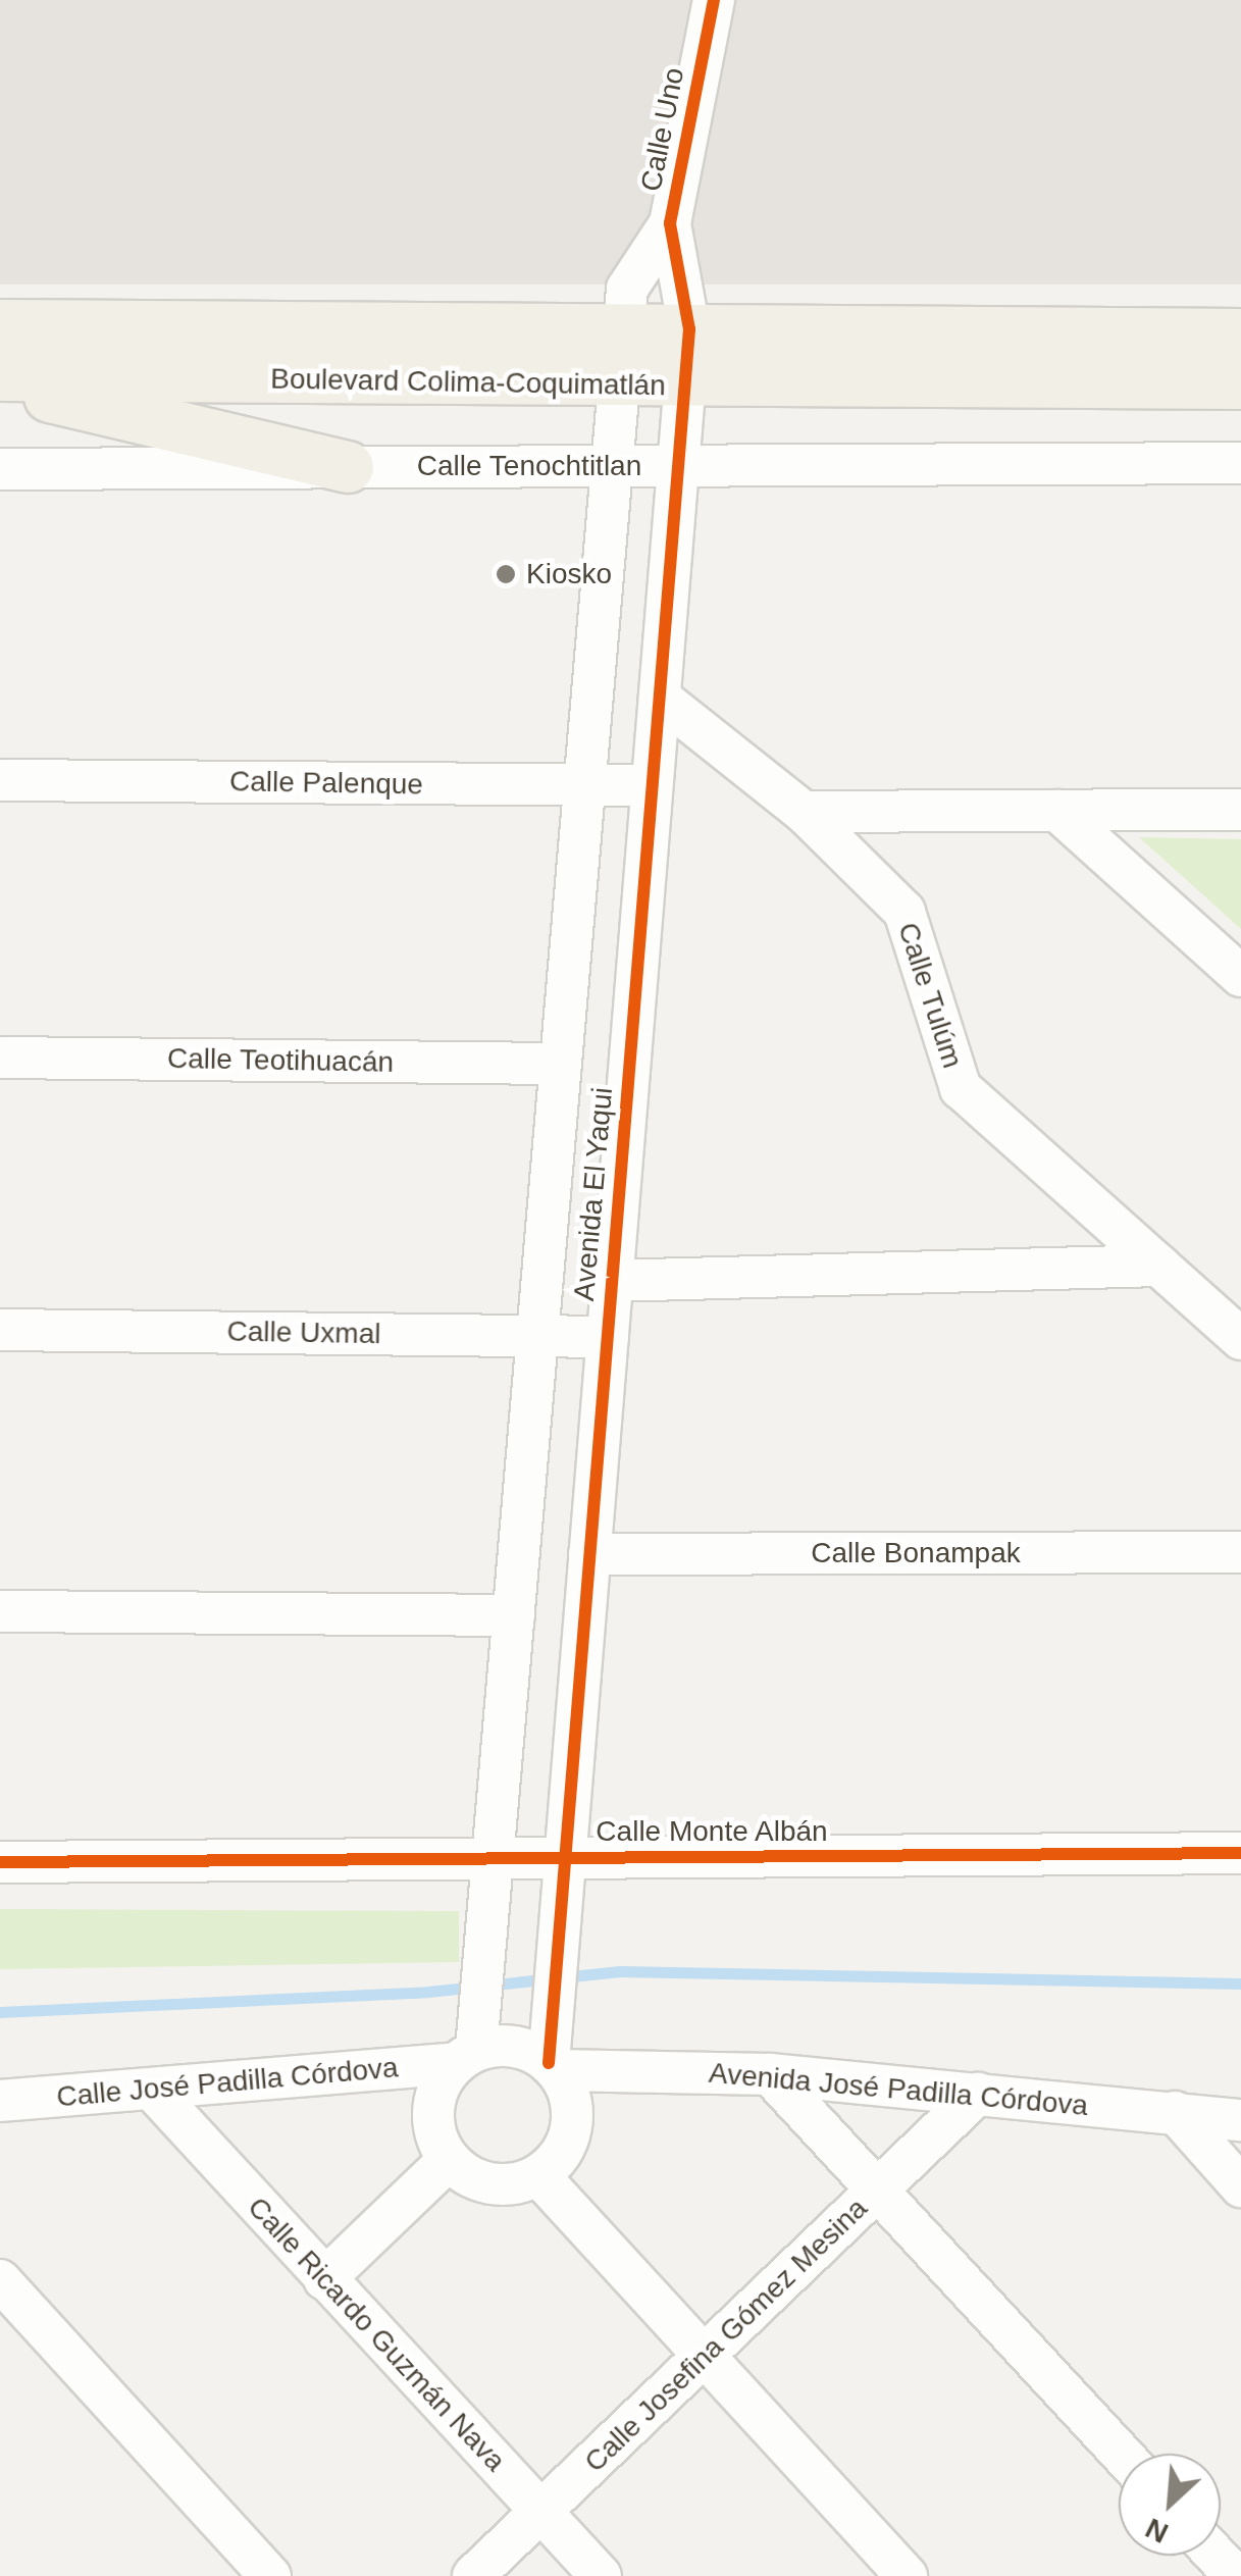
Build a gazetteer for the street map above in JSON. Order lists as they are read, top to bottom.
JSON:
{
  "streets": {
    "main road": ["Boulevard Colima-Coquimatlán"],
    "street": [
      "Calle Uno",
      "Calle Tenochtitlan",
      "Calle Palenque",
      "Calle Tulúm",
      "Calle Teotihuacán",
      "Avenida El Yaqui",
      "Calle Uxmal",
      "Calle Bonampak",
      "Calle Monte Albán",
      "Calle José Padilla Córdova",
      "Avenida José Padilla Córdova",
      "Calle Ricardo Guzmán Nava",
      "Calle Josefina Gómez Mesina"
    ]
  },
  "crossings": [
    ["Calle Uno", "Boulevard Colima-Coquimatlán"],
    ["Calle Uno", "Avenida El Yaqui"],
    ["Boulevard Colima-Coquimatlán", "Avenida El Yaqui"],
    ["Calle Tenochtitlan", "Avenida El Yaqui"],
    ["Calle Palenque", "Avenida El Yaqui"],
    ["Calle Tulúm", "Avenida El Yaqui"],
    ["Calle Teotihuacán", "Avenida El Yaqui"],
    ["Avenida El Yaqui", "Calle Uxmal"],
    ["Avenida El Yaqui", "Calle Bonampak"],
    ["Avenida El Yaqui", "Calle Monte Albán"],
    ["Avenida El Yaqui", "Calle José Padilla Córdova"],
    ["Avenida El Yaqui", "Avenida José Padilla Córdova"],
    ["Calle José Padilla Córdova", "Avenida José Padilla Córdova"],
    ["Calle José Padilla Córdova", "Calle Ricardo Guzmán Nava"],
    ["Avenida José Padilla Córdova", "Calle Josefina Gómez Mesina"],
    ["Calle Ricardo Guzmán Nava", "Calle Josefina Gómez Mesina"]
  ],
  "places": ["Kiosko"],
  "north": "bottom left"
}
